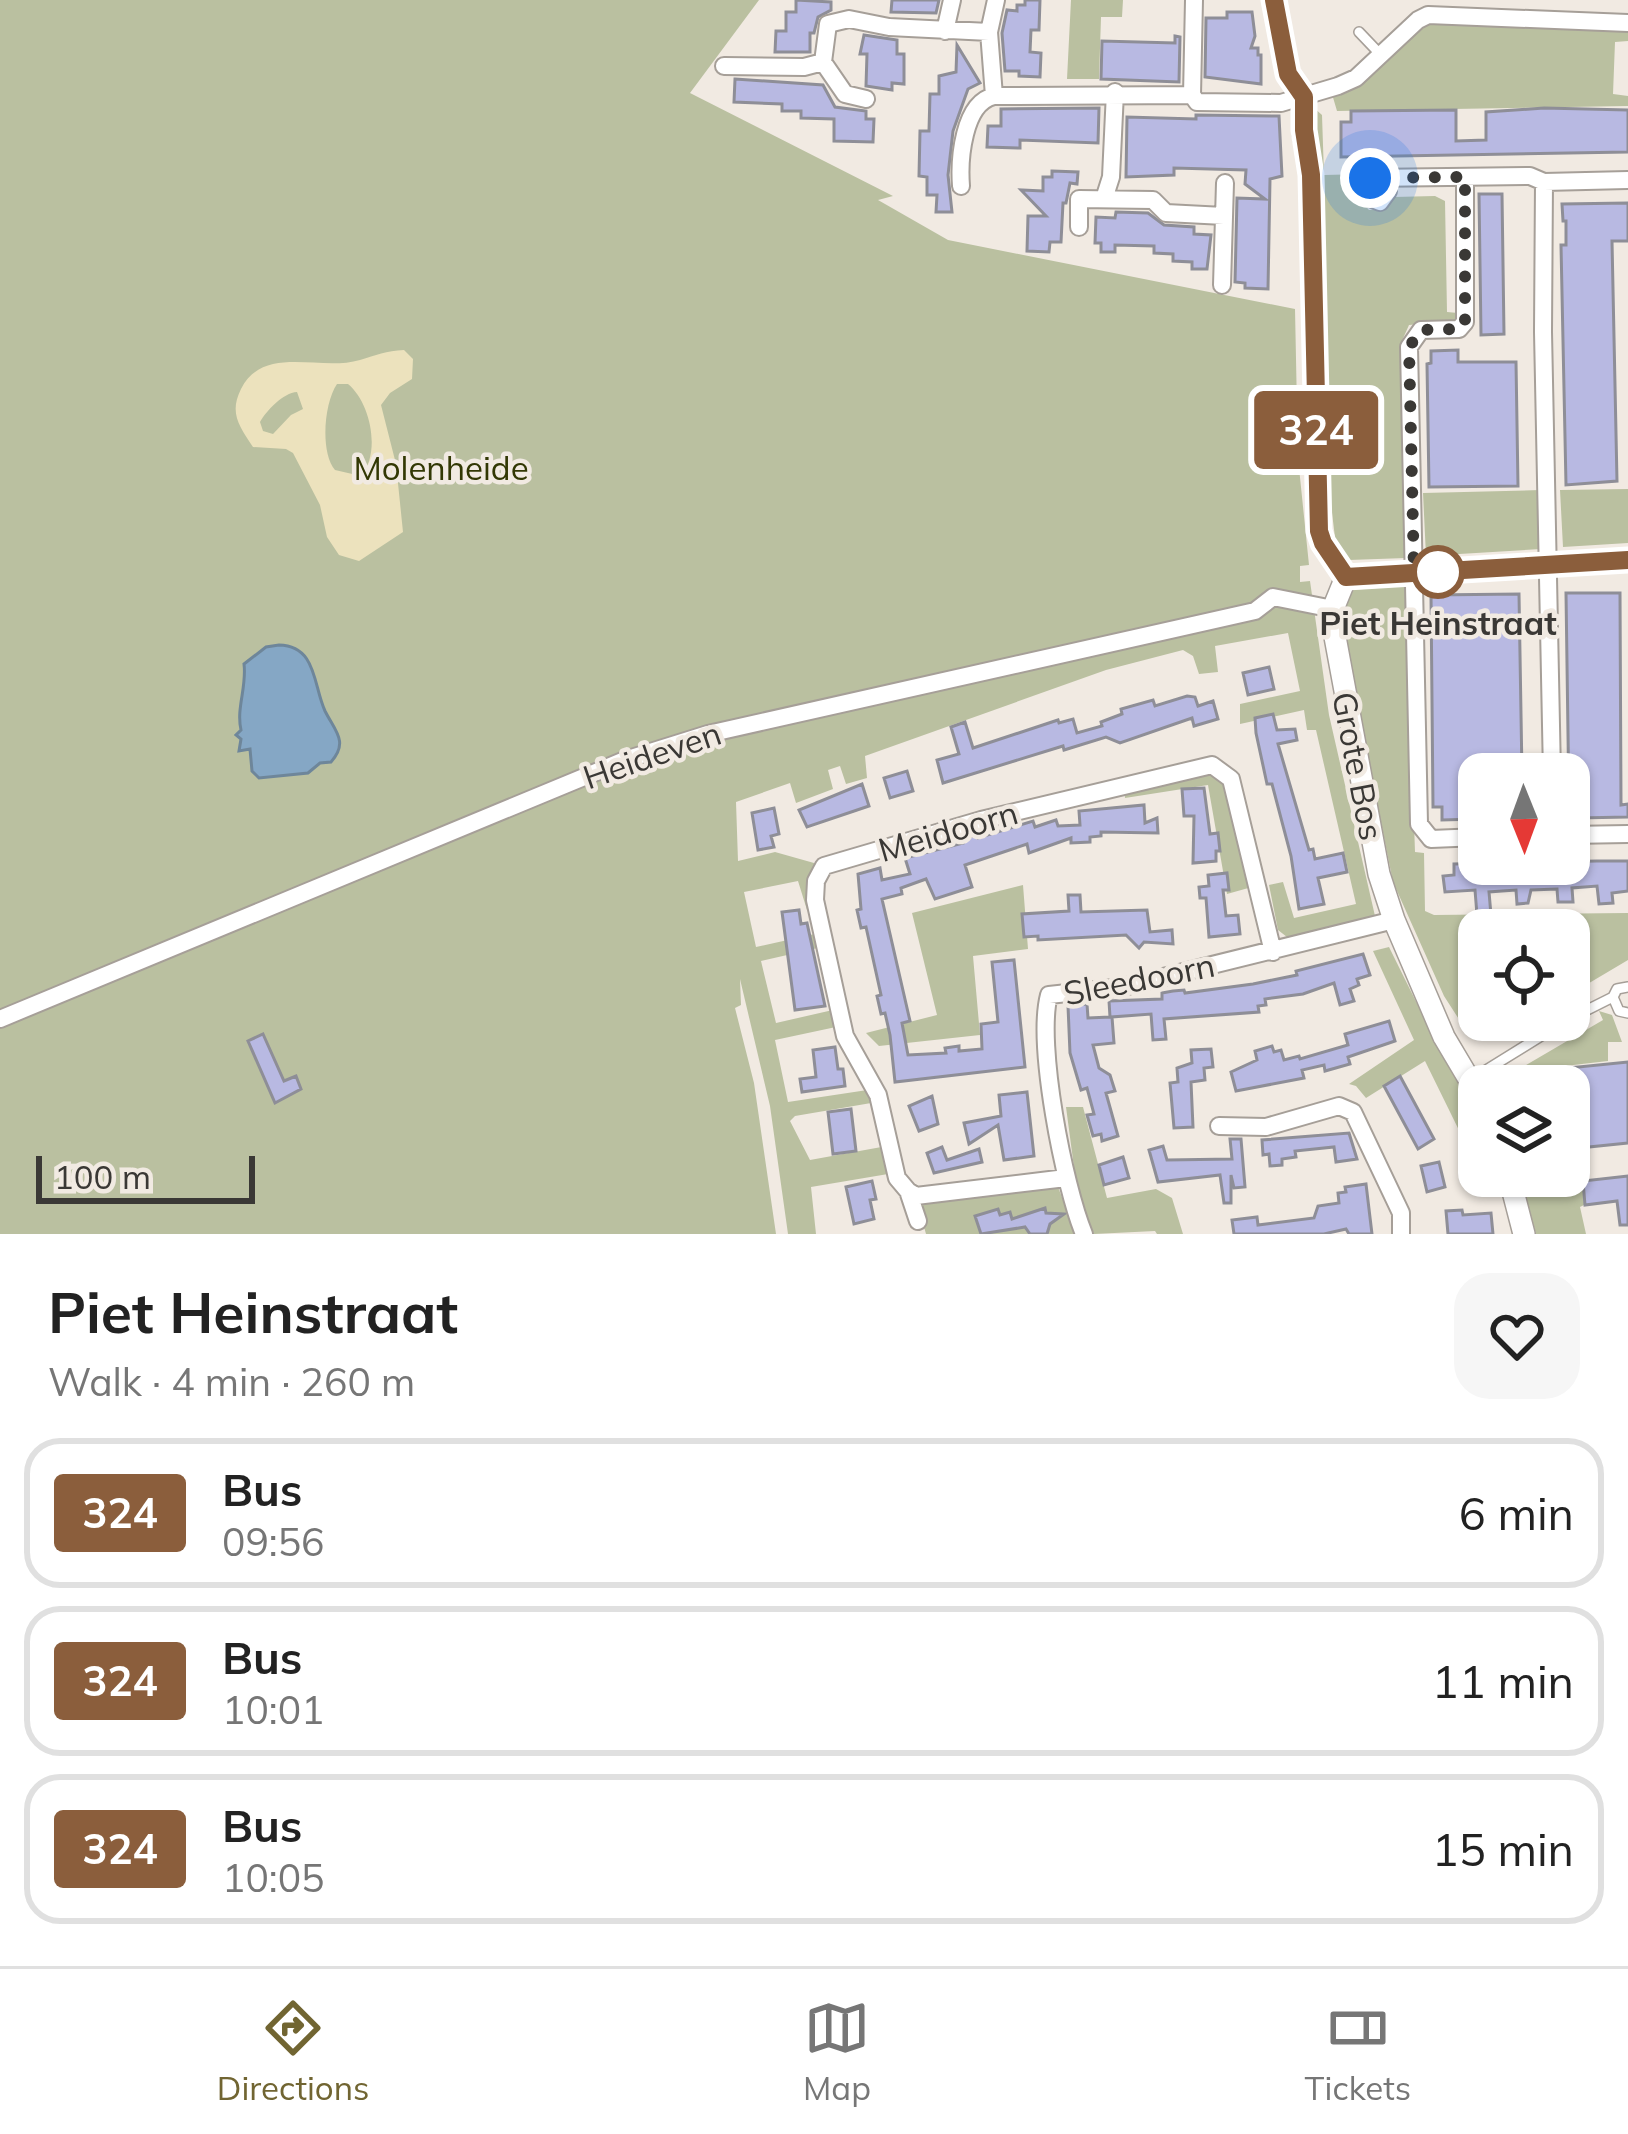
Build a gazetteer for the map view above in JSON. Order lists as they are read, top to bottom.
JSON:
{
  "streets": {
    "street": [
      "Heideven",
      "Grote Bos",
      "Meidoorn",
      "Sleedoorn"
    ]
  },
  "crossings": [
    ["Heideven", "Grote Bos"],
    ["Grote Bos", "Sleedoorn"],
    ["Meidoorn", "Sleedoorn"]
  ],
  "parks": ["Molenheide"],
  "places": ["Piet Heinstraat"],
  "lines": ["bus line 324"],
  "scale_bar": "100 m",
  "north": "bottom",
  "page": {
    "on_map": "324",
    "scale": "100 m",
    "heading": ["Piet Heinstraat", "Walk · 4 min · 260 m"],
    "list": [
      {
        "mark": "324",
        "name": "Bus",
        "note": "09:56",
        "value": "6 min"
      },
      {
        "mark": "324",
        "name": "Bus",
        "note": "10:01",
        "value": "11 min"
      },
      {
        "mark": "324",
        "name": "Bus",
        "note": "10:05",
        "value": "15 min"
      }
    ],
    "tabs": ["Directions", "Map", "Tickets"]
  }
}
